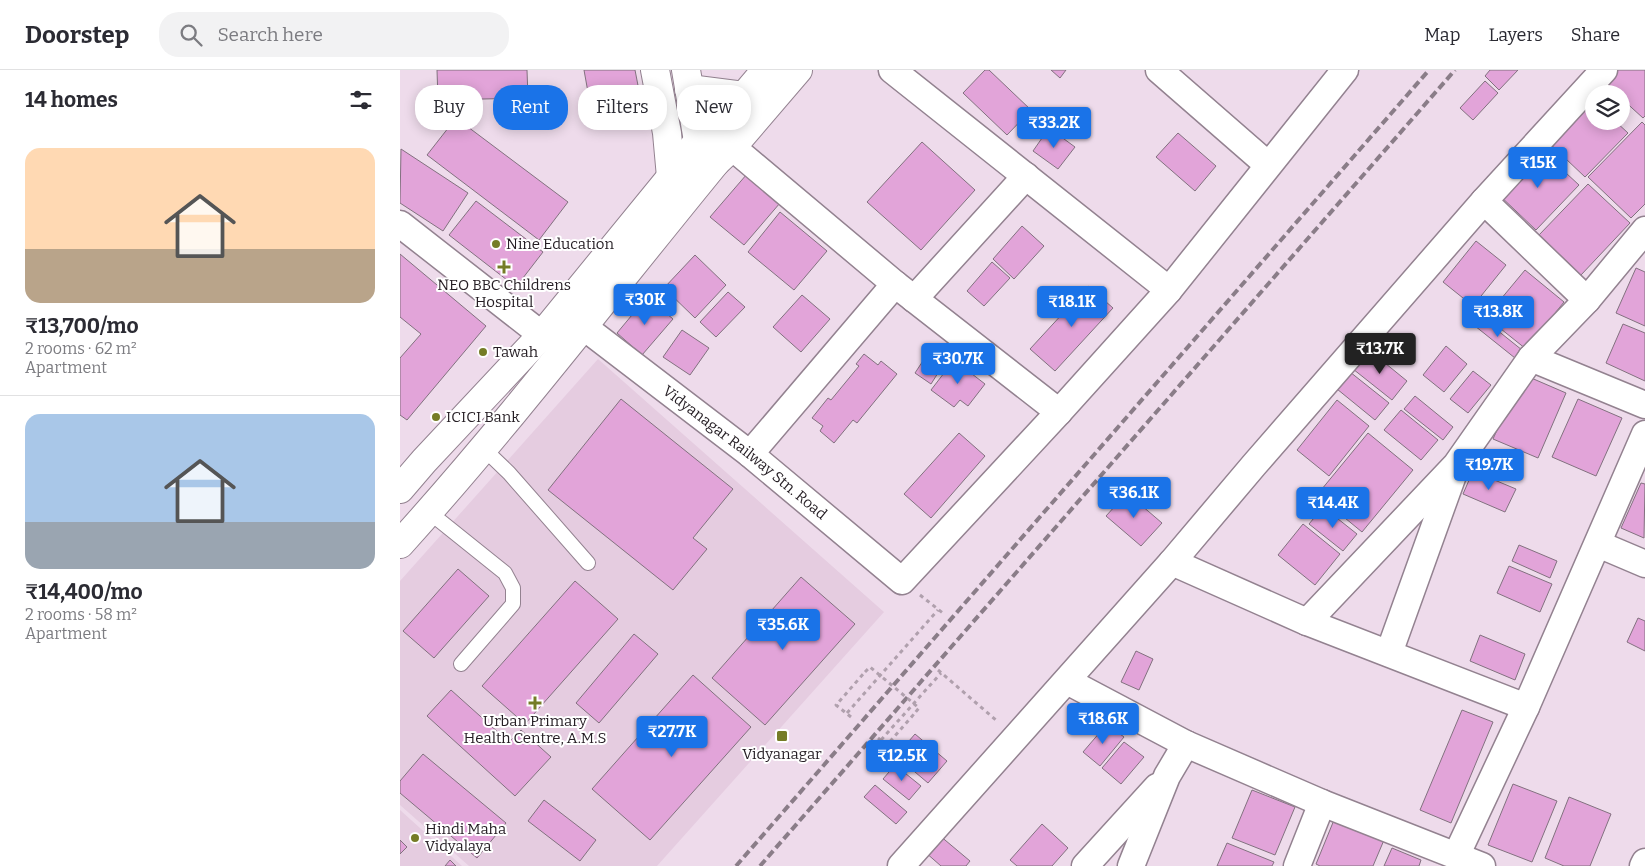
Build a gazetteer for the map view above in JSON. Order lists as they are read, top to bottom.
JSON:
{
  "streets": {
    "street": ["Vidyanagar Railway Stn. Road"]
  },
  "places": {
    "other": [
      "Nine Education",
      "Tawah",
      "ICICI Bank",
      "Hindi Maha Vidyalaya"
    ],
    "health": ["NEO BBC Childrens Hospital", "Urban Primary Health Centre, A.M.S"],
    "transit": ["Vidyanagar"]
  },
  "page": {
    "header": "Doorstep",
    "search": "Search here",
    "nav": ["Map", "Layers", "Share"],
    "heading": "14 homes",
    "chip": [
      "Buy",
      "Rent",
      "Filters",
      "New"
    ],
    "price": [
      "₹33.2K",
      "₹15K",
      "₹30K",
      "₹18.1K",
      "₹13.8K",
      "₹13.7K",
      "₹30.7K",
      "₹19.7K",
      "₹36.1K",
      "₹14.4K",
      "₹35.6K",
      "₹18.6K",
      "₹27.7K",
      "₹12.5K"
    ],
    "list": [
      {
        "name": "₹13,700/mo",
        "note": "2 rooms · 62 m² · Apartment"
      },
      {
        "name": "₹14,400/mo",
        "note": "2 rooms · 58 m² · Apartment"
      }
    ]
  }
}
